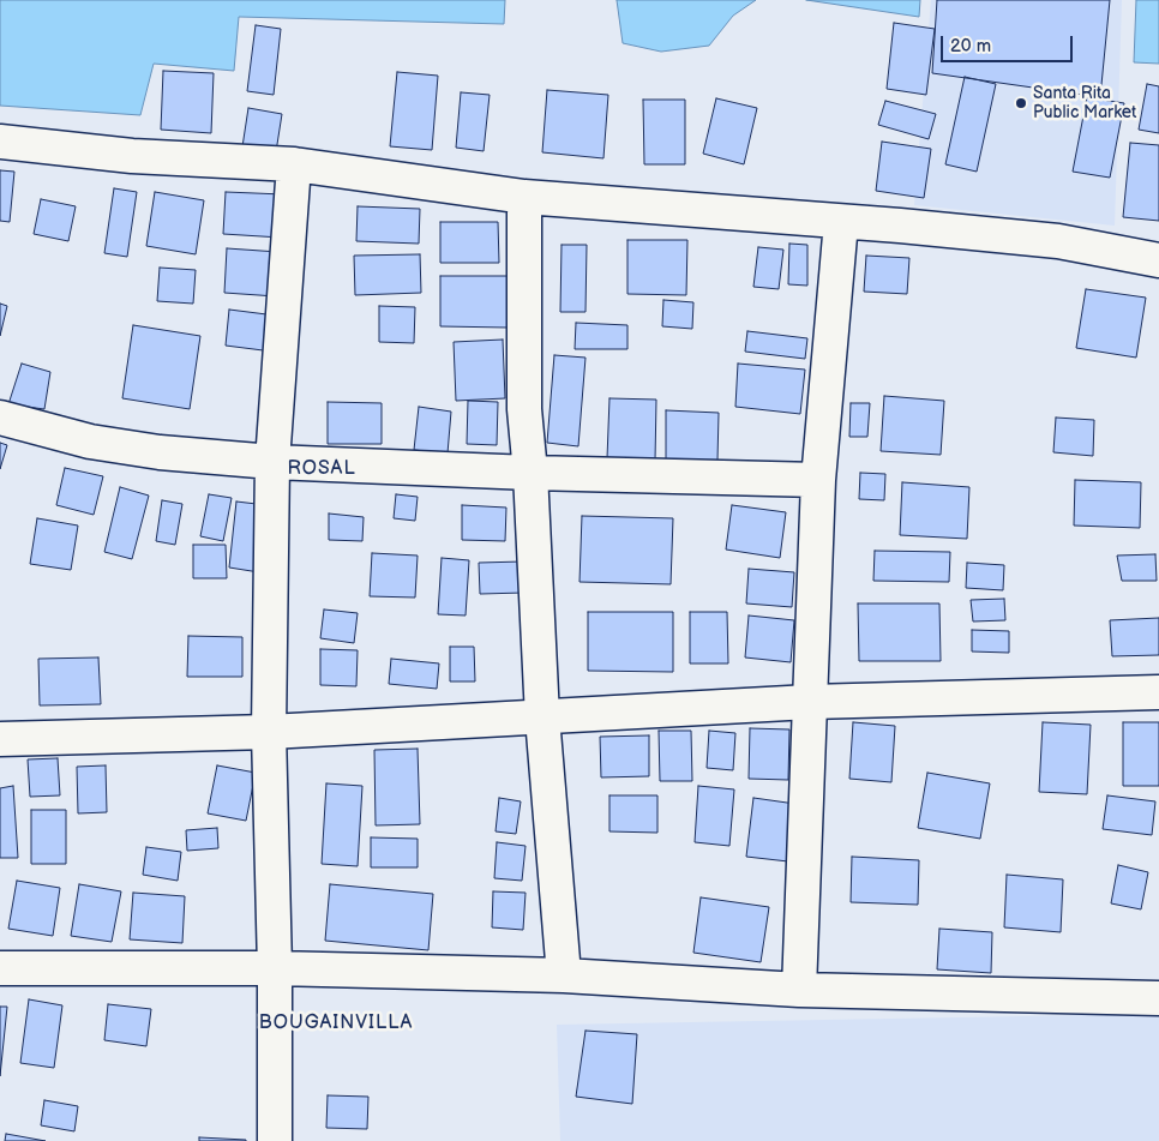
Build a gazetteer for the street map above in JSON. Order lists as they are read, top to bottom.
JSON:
{
  "districts": ["ROSAL", "BOUGAINVILLA"],
  "places": ["Santa Rita Public Market"],
  "scale_bar": "20 m"
}
